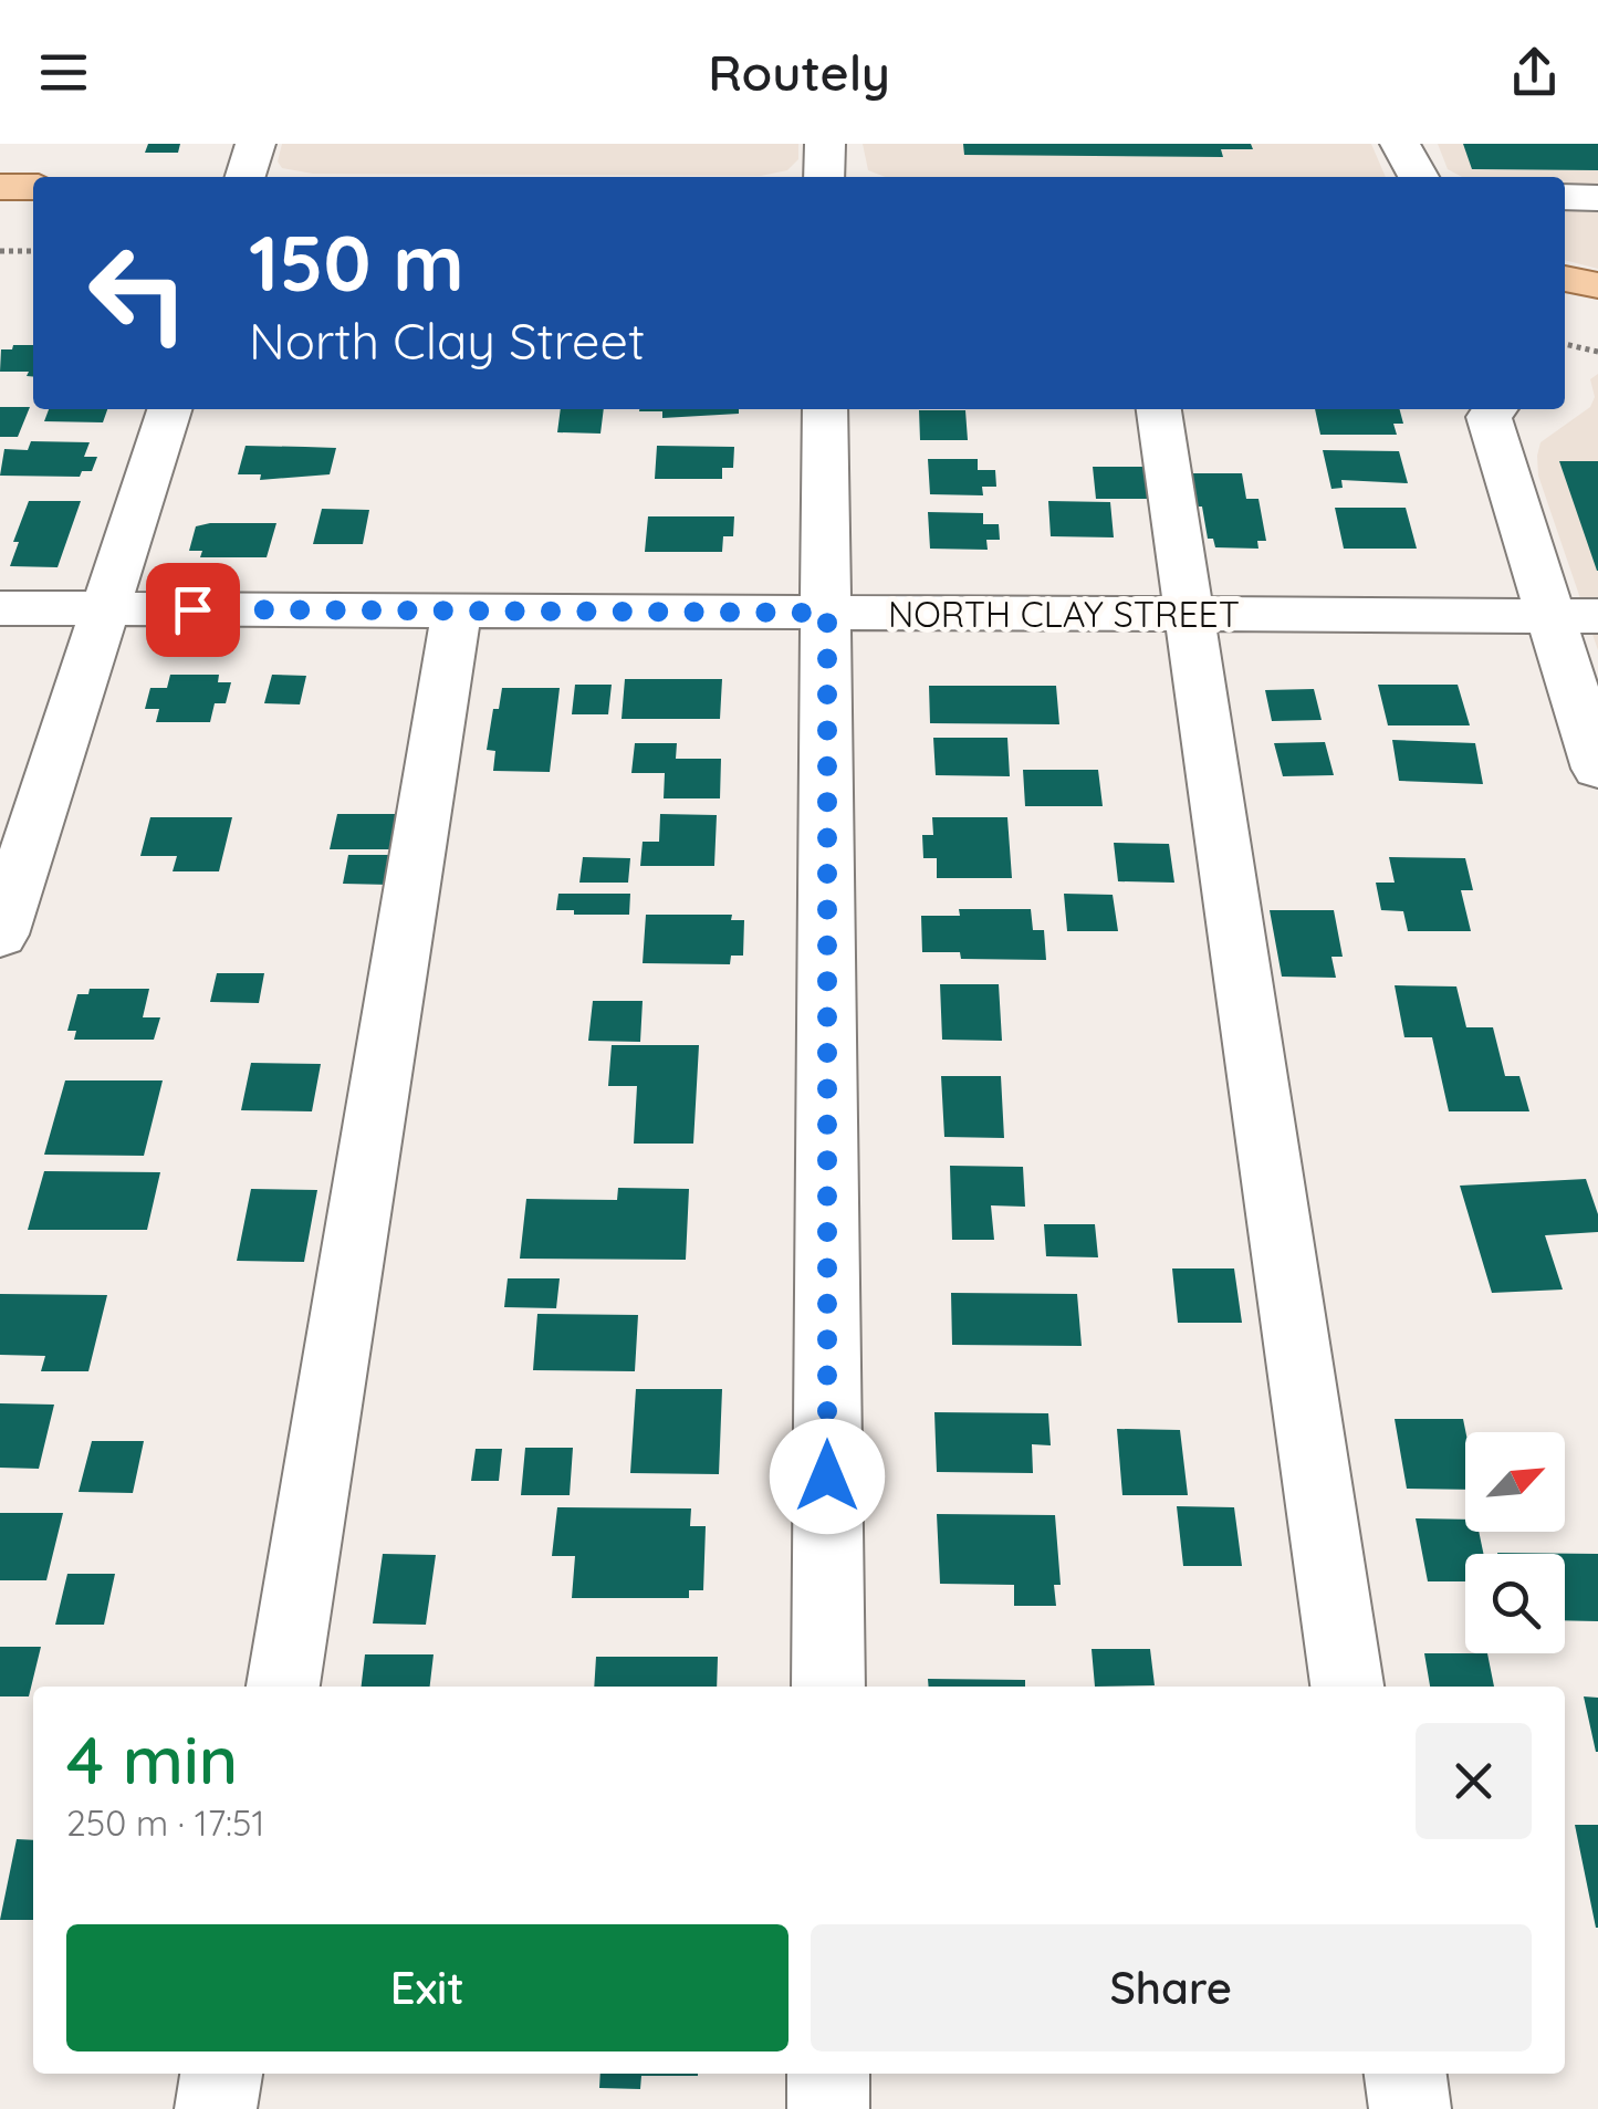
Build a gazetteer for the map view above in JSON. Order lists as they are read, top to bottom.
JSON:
{
  "streets": {
    "street": ["NORTH CLAY STREET"]
  },
  "north": "top right",
  "page": {
    "header": "Routely",
    "turn": ["150 m", "North Clay Street"],
    "heading": ["4 min", "250 m · 17:51"],
    "buttons": ["Exit", "Share"]
  }
}
